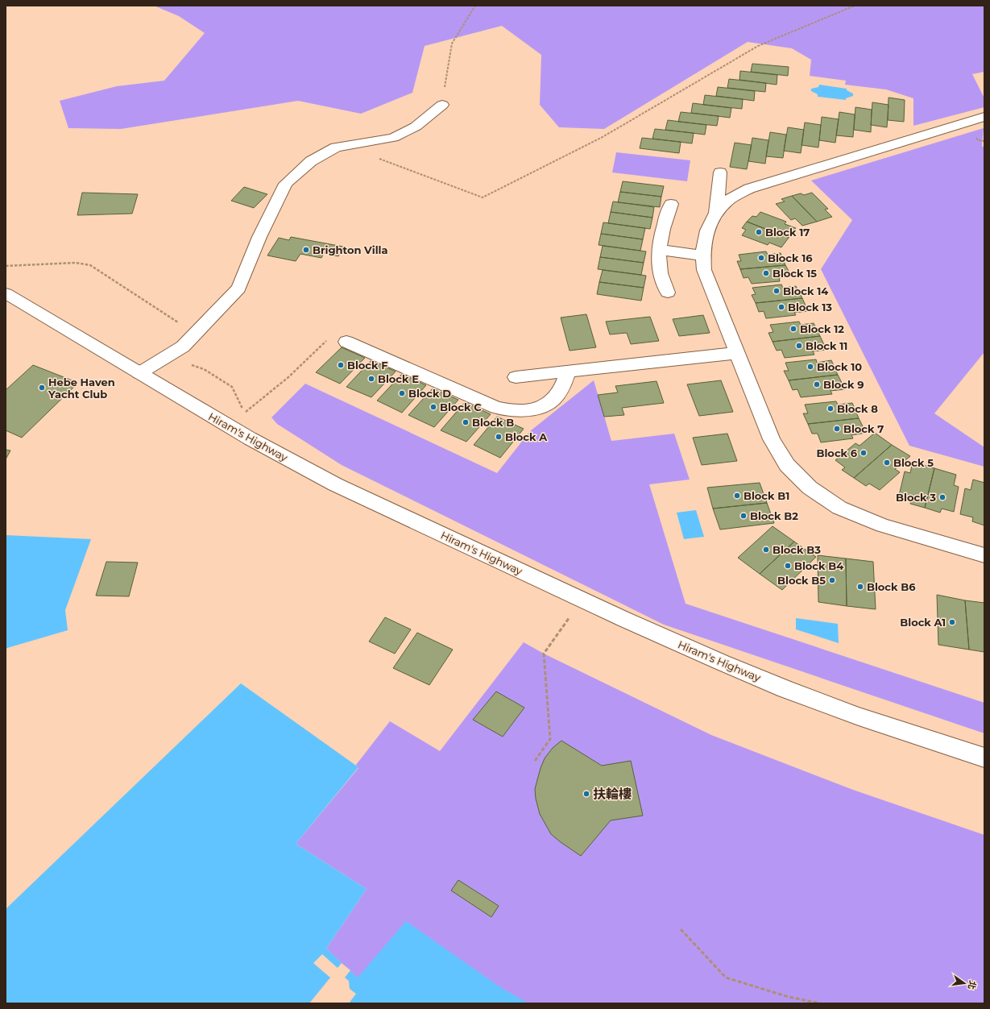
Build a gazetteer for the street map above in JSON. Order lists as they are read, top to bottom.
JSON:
{
  "streets": {
    "main road": ["Hiram's Highway"]
  },
  "places": [
    "Block 17",
    "Brighton Villa",
    "Block 16",
    "Block 15",
    "Block 14",
    "Block 13",
    "Block 12",
    "Block 11",
    "Block F",
    "Block 10",
    "Block E",
    "Block 9",
    "Hebe Haven Yacht Club",
    "Block D",
    "Block C",
    "Block 8",
    "Block B",
    "Block 7",
    "Block A",
    "Block 6",
    "Block 5",
    "Block B1",
    "Block 3",
    "Block B2",
    "Block B3",
    "Block B4",
    "Block B5",
    "Block B6",
    "Block A1",
    "扶輪樓"
  ],
  "north": "right"
}
